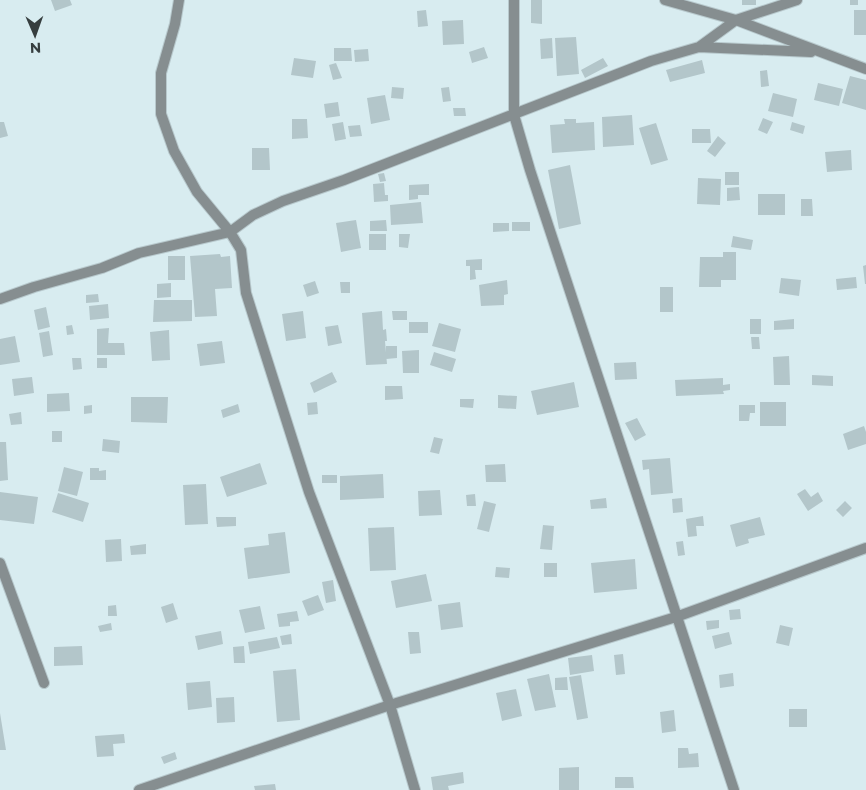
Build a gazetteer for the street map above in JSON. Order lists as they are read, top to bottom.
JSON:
{
  "north": "bottom"
}
